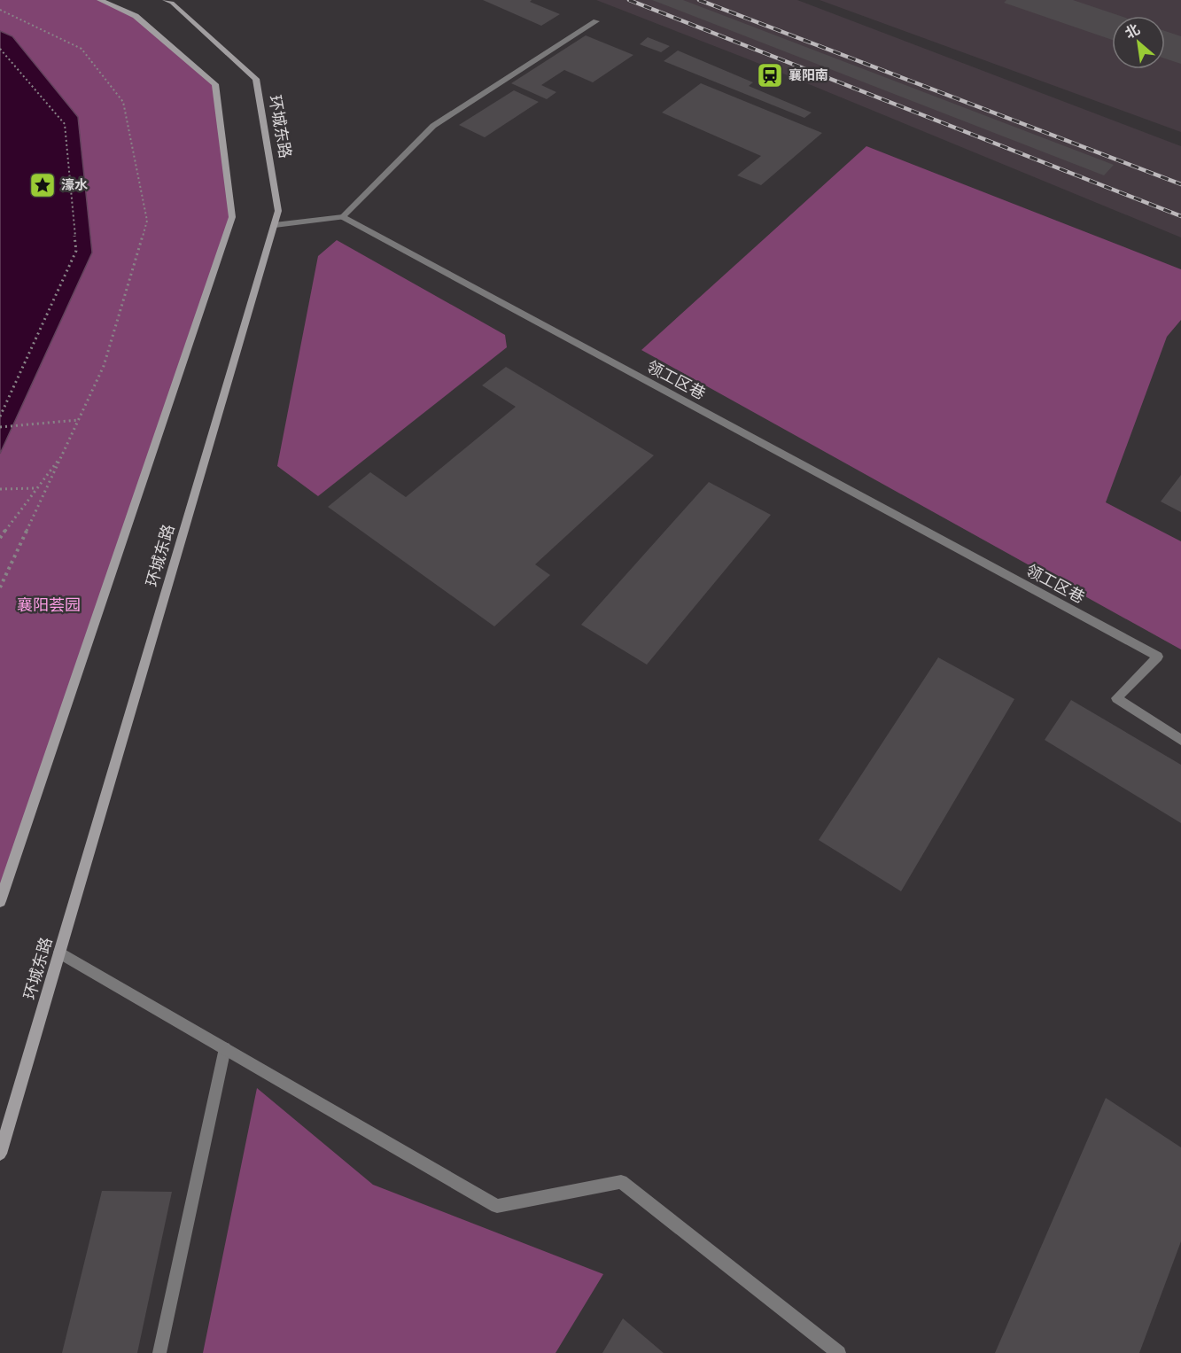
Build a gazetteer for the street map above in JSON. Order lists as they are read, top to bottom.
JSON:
{
  "streets": {
    "main road": ["环城东路"],
    "street": ["领工区巷"]
  },
  "parks": ["襄阳荟园"],
  "places": {
    "station": ["襄阳南"],
    "place": ["濠水"]
  },
  "north": "top left"
}
